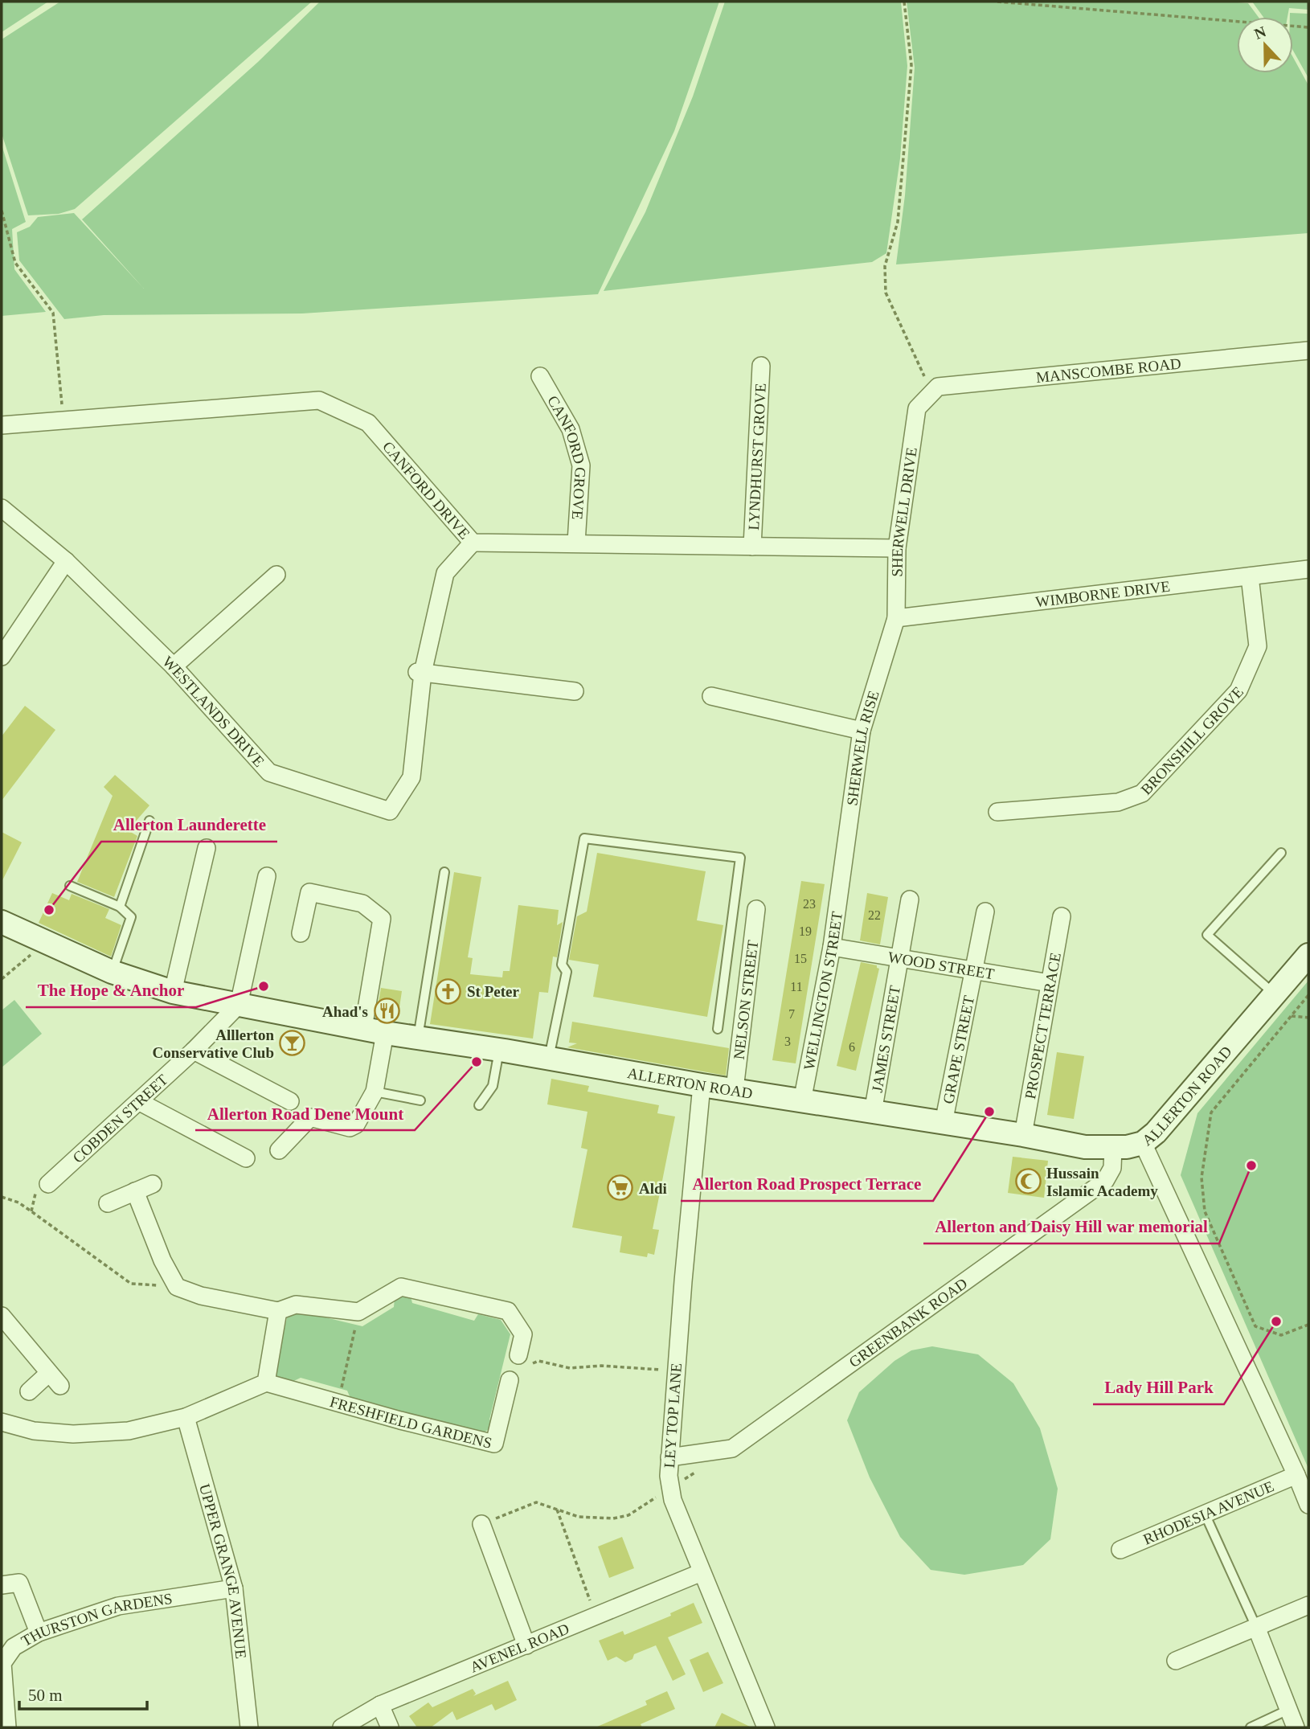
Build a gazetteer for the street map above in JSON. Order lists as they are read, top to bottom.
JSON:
{
  "streets": {
    "street": [
      "MANSCOMBE ROAD",
      "LYNDHURST GROVE",
      "CANFORD GROVE",
      "CANFORD DRIVE",
      "SHERWELL DRIVE",
      "WIMBORNE DRIVE",
      "WESTLANDS DRIVE",
      "BRONSHILL GROVE",
      "SHERWELL RISE",
      "WOOD STREET",
      "WELLINGTON STREET",
      "NELSON STREET",
      "PROSPECT TERRACE",
      "JAMES STREET",
      "GRAPE STREET",
      "ALLERTON ROAD",
      "COBDEN STREET",
      "GREENBANK ROAD",
      "LEY TOP LANE",
      "FRESHFIELD GARDENS",
      "RHODESIA AVENUE",
      "UPPER GRANGE AVENUE",
      "THURSTON GARDENS",
      "AVENEL ROAD"
    ]
  },
  "crossings": [
    ["MANSCOMBE ROAD", "SHERWELL DRIVE"],
    ["LYNDHURST GROVE", "CANFORD DRIVE"],
    ["CANFORD GROVE", "CANFORD DRIVE"],
    ["CANFORD DRIVE", "SHERWELL DRIVE"],
    ["CANFORD DRIVE", "WESTLANDS DRIVE"],
    ["SHERWELL DRIVE", "WIMBORNE DRIVE"],
    ["SHERWELL DRIVE", "SHERWELL RISE"],
    ["WIMBORNE DRIVE", "BRONSHILL GROVE"],
    ["WIMBORNE DRIVE", "SHERWELL RISE"],
    ["SHERWELL RISE", "WELLINGTON STREET"],
    ["WOOD STREET", "WELLINGTON STREET"],
    ["WOOD STREET", "PROSPECT TERRACE"],
    ["WOOD STREET", "JAMES STREET"],
    ["WOOD STREET", "GRAPE STREET"],
    ["WELLINGTON STREET", "ALLERTON ROAD"],
    ["NELSON STREET", "ALLERTON ROAD"],
    ["PROSPECT TERRACE", "ALLERTON ROAD"],
    ["JAMES STREET", "ALLERTON ROAD"],
    ["GRAPE STREET", "ALLERTON ROAD"],
    ["ALLERTON ROAD", "COBDEN STREET"],
    ["ALLERTON ROAD", "GREENBANK ROAD"],
    ["ALLERTON ROAD", "LEY TOP LANE"],
    ["GREENBANK ROAD", "LEY TOP LANE"],
    ["LEY TOP LANE", "AVENEL ROAD"],
    ["UPPER GRANGE AVENUE", "THURSTON GARDENS"]
  ],
  "places": {
    "other": [
      "Allerton Launderette",
      "The Hope & Anchor",
      "Allerton Road Dene Mount",
      "Allerton Road Prospect Terrace",
      "Allerton and Daisy Hill war memorial",
      "Lady Hill Park"
    ],
    "church": ["St Peter"],
    "restaurant": ["Ahad's"],
    "bar": ["Alllerton Conservative Club"],
    "mosque": ["Hussain Islamic Academy"],
    "supermarket": ["Aldi"]
  },
  "house_numbers": [
    "23",
    "22",
    "19",
    "15",
    "11",
    "7",
    "3",
    "6"
  ],
  "scale_bar": "50 m",
  "north": "top"
}
